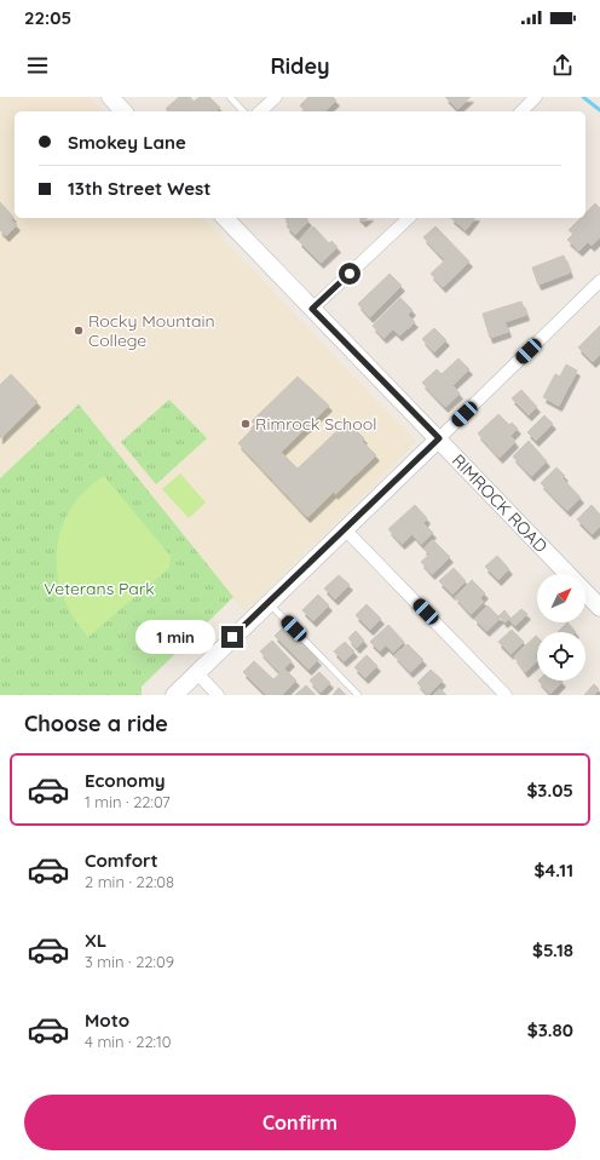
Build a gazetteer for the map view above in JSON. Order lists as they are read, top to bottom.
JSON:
{
  "streets": {
    "main road": ["RIMROCK ROAD"]
  },
  "parks": ["Veterans Park"],
  "places": ["Rocky Mountain College", "Rimrock School"],
  "north": "top right",
  "page": {
    "status": "22:05",
    "header": "Ridey",
    "banner": ["Smokey Lane", "13th Street West"],
    "bubble": "1 min",
    "heading": "Choose a ride",
    "list": [
      {
        "name": "Economy",
        "note": "1 min · 22:07",
        "value": "$3.05"
      },
      {
        "name": "Comfort",
        "note": "2 min · 22:08",
        "value": "$4.11"
      },
      {
        "name": "XL",
        "note": "3 min · 22:09",
        "value": "$5.18"
      },
      {
        "name": "Moto",
        "note": "4 min · 22:10",
        "value": "$3.80"
      }
    ],
    "buttons": "Confirm"
  }
}
